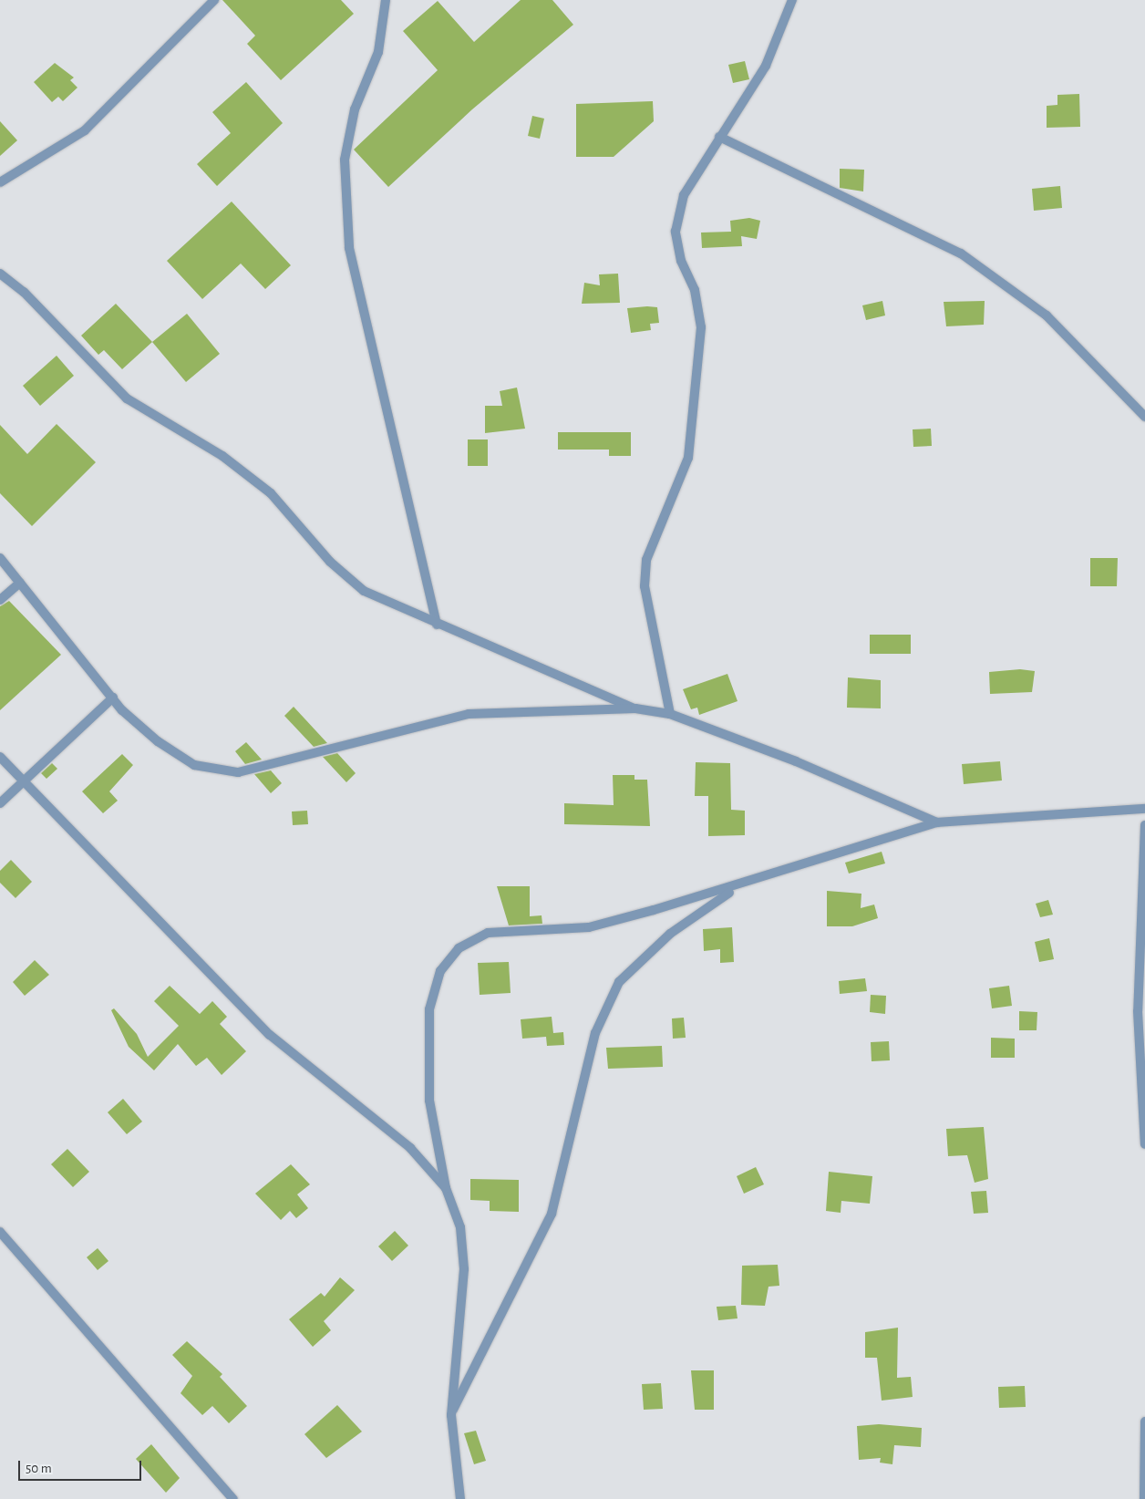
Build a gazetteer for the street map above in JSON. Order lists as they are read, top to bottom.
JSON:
{
  "scale_bar": "50 m"
}
